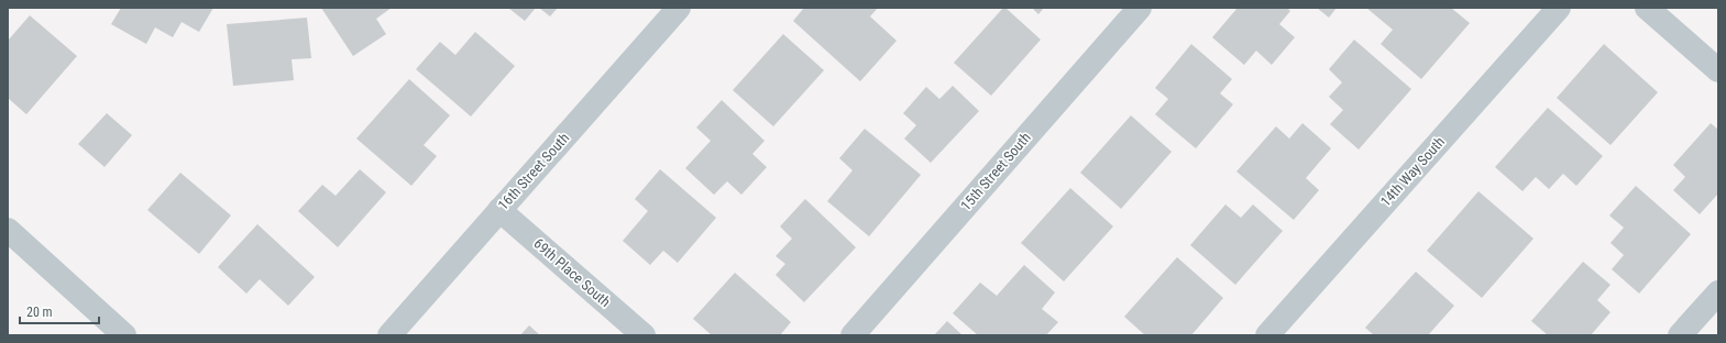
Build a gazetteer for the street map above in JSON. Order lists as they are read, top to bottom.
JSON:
{
  "streets": {
    "street": [
      "16th Street South",
      "15th Street South",
      "14th Way South",
      "69th Place South"
    ]
  },
  "crossings": [
    ["16th Street South", "69th Place South"]
  ],
  "scale_bar": "20 m"
}
